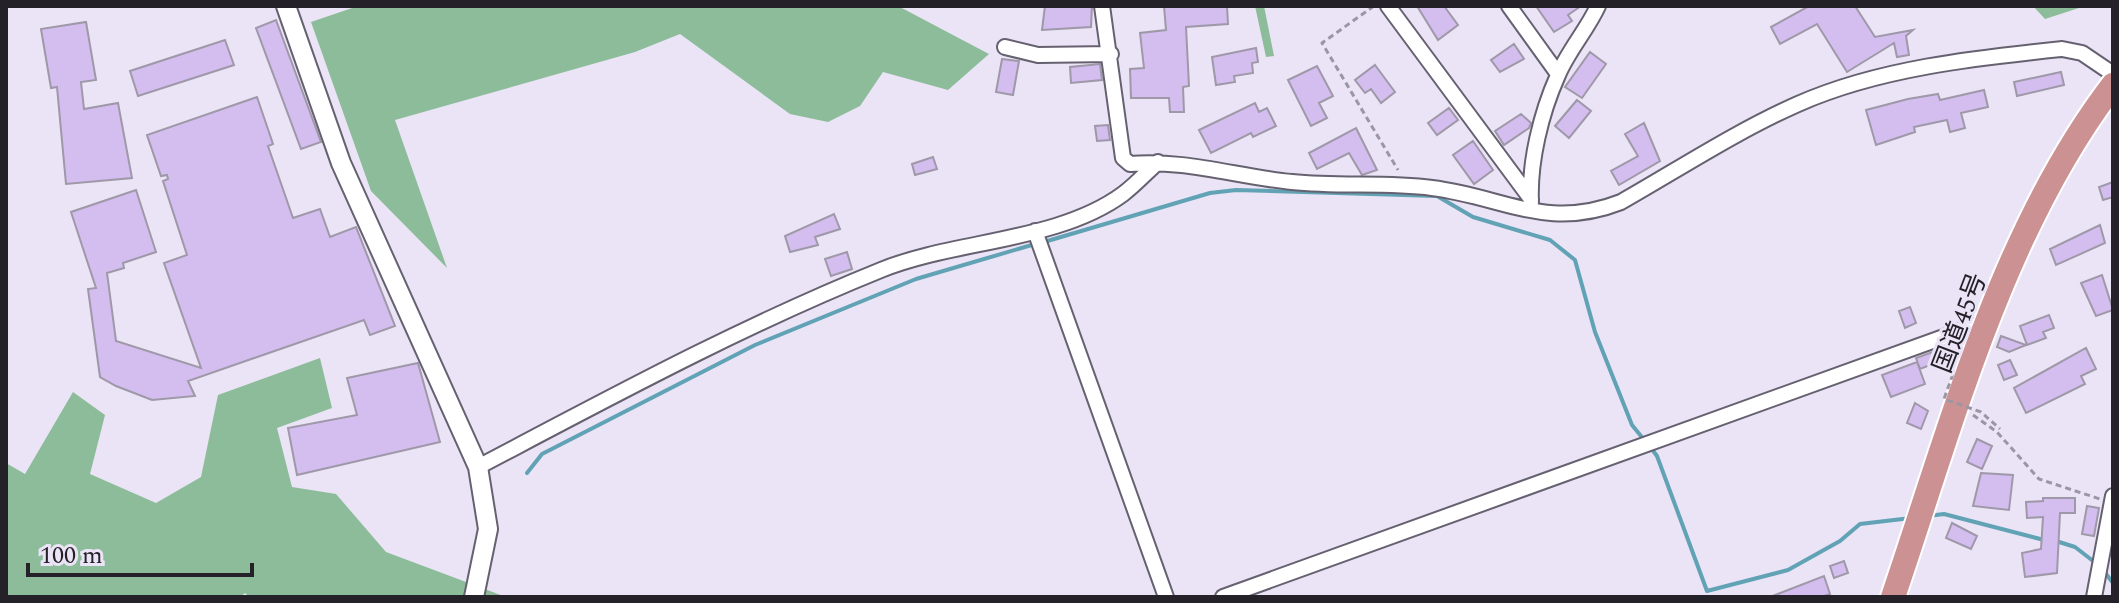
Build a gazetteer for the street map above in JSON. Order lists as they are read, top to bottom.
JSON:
{
  "streets": {
    "highway": ["国道45号"]
  },
  "scale_bar": "100 m"
}
